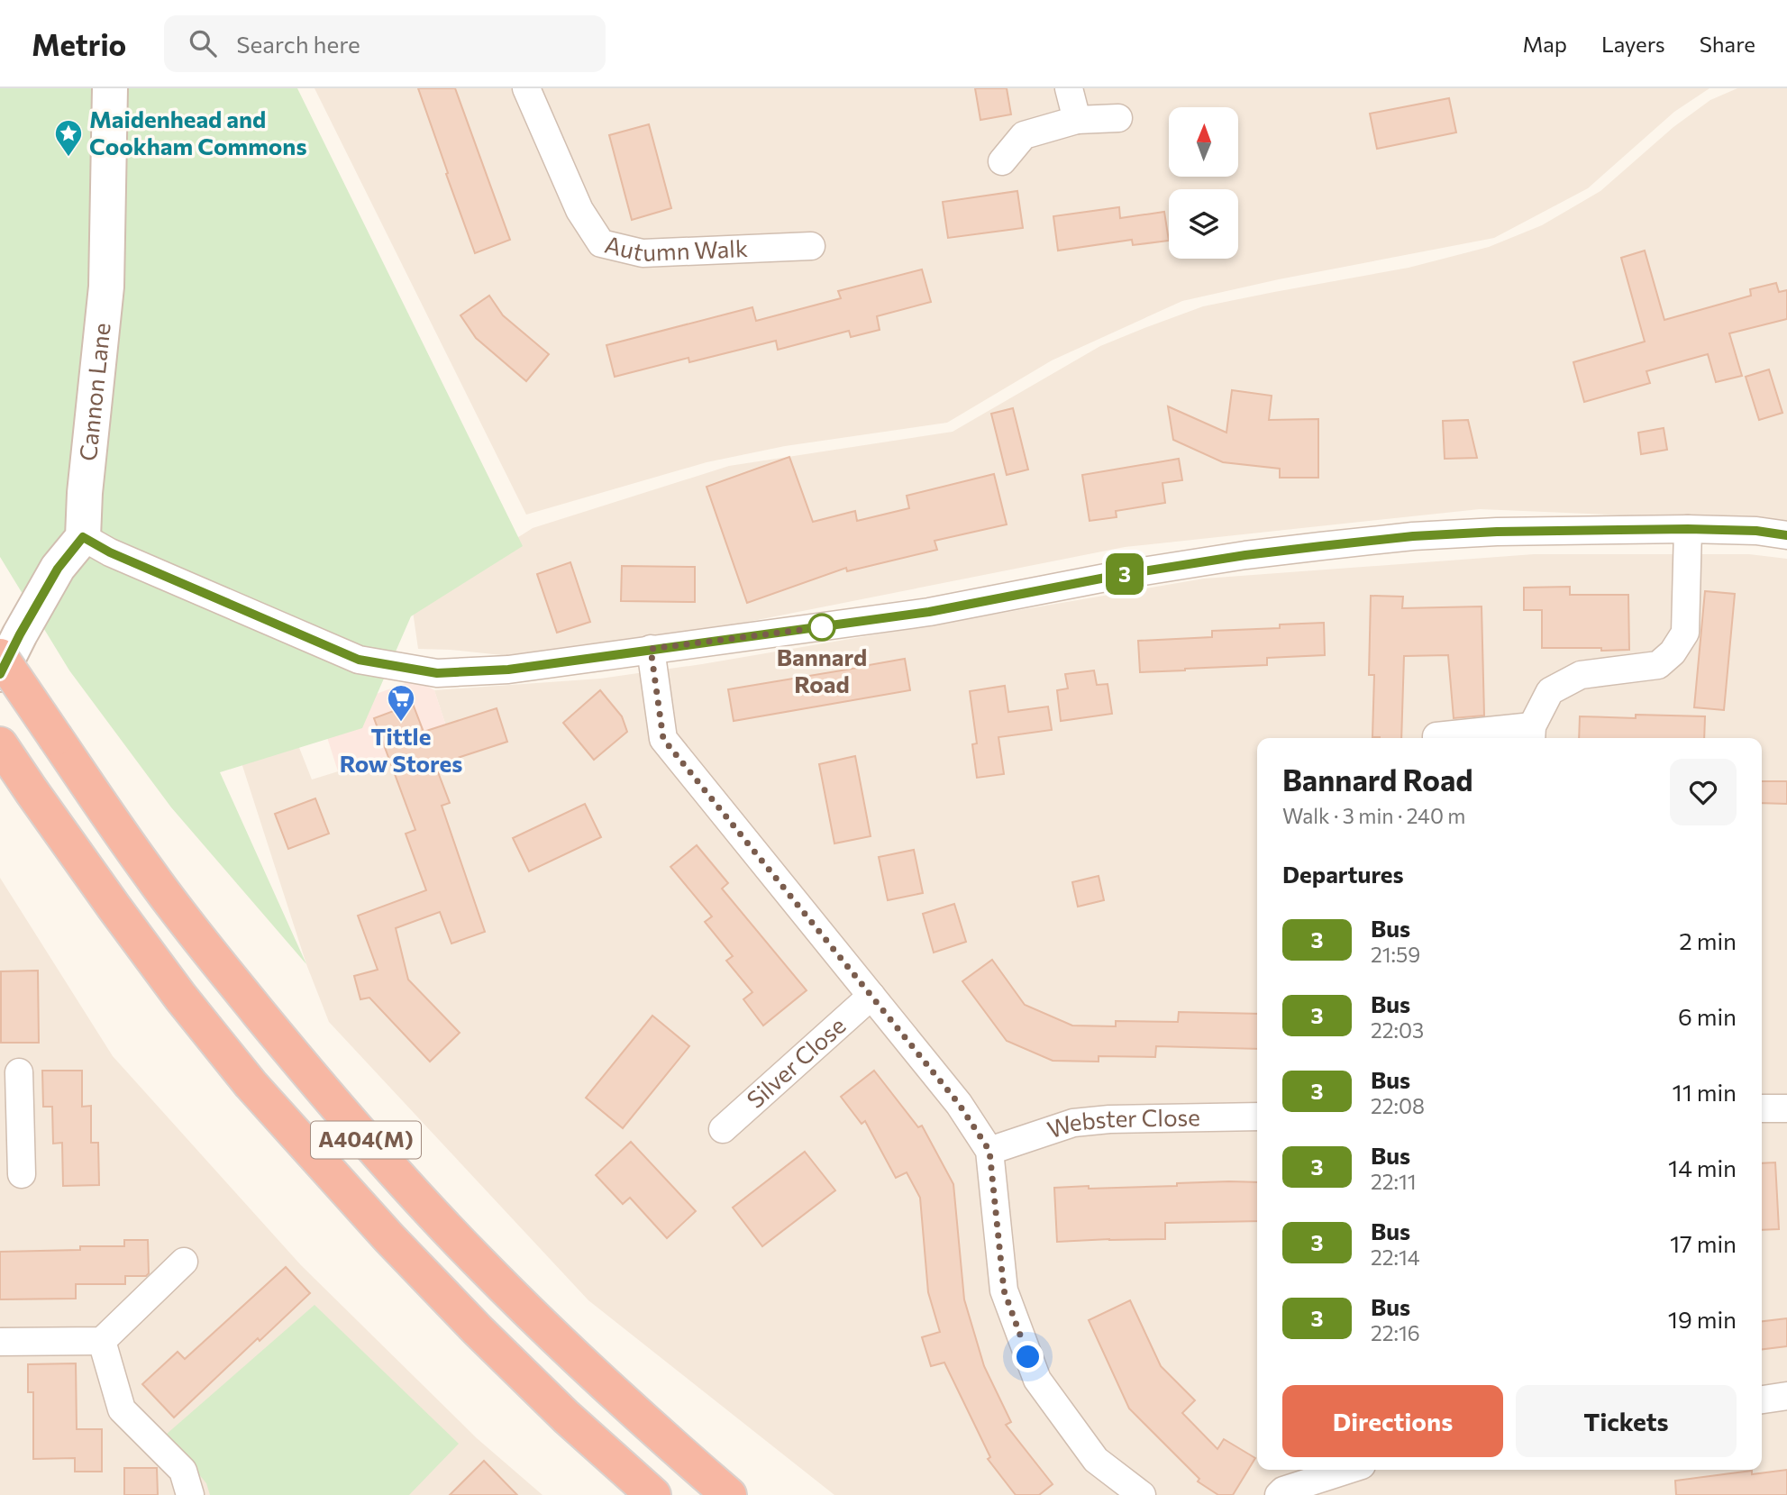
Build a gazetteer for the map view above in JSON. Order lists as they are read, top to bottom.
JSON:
{
  "streets": {
    "highway": ["A404(M)"],
    "street": [
      "Autumn Walk",
      "Cannon Lane",
      "Silver Close",
      "Webster Close"
    ]
  },
  "places": {
    "place": ["Maidenhead and Cookham Commons"],
    "other": ["Bannard Road"],
    "supermarket": ["Tittle Row Stores"]
  },
  "lines": ["bus line 3"],
  "north": "top",
  "page": {
    "header": "Metrio",
    "search": "Search here",
    "nav": ["Map", "Layers", "Share"],
    "on_map": "3",
    "heading": [
      ["Bannard Road", "Walk · 3 min · 240 m"],
      "Departures"
    ],
    "list": [
      {
        "mark": "3",
        "name": "Bus",
        "note": "21:59",
        "value": "2 min"
      },
      {
        "mark": "3",
        "name": "Bus",
        "note": "22:03",
        "value": "6 min"
      },
      {
        "mark": "3",
        "name": "Bus",
        "note": "22:08",
        "value": "11 min"
      },
      {
        "mark": "3",
        "name": "Bus",
        "note": "22:11",
        "value": "14 min"
      },
      {
        "mark": "3",
        "name": "Bus",
        "note": "22:14",
        "value": "17 min"
      },
      {
        "mark": "3",
        "name": "Bus",
        "note": "22:16",
        "value": "19 min"
      }
    ],
    "buttons": ["Directions", "Tickets"]
  }
}
